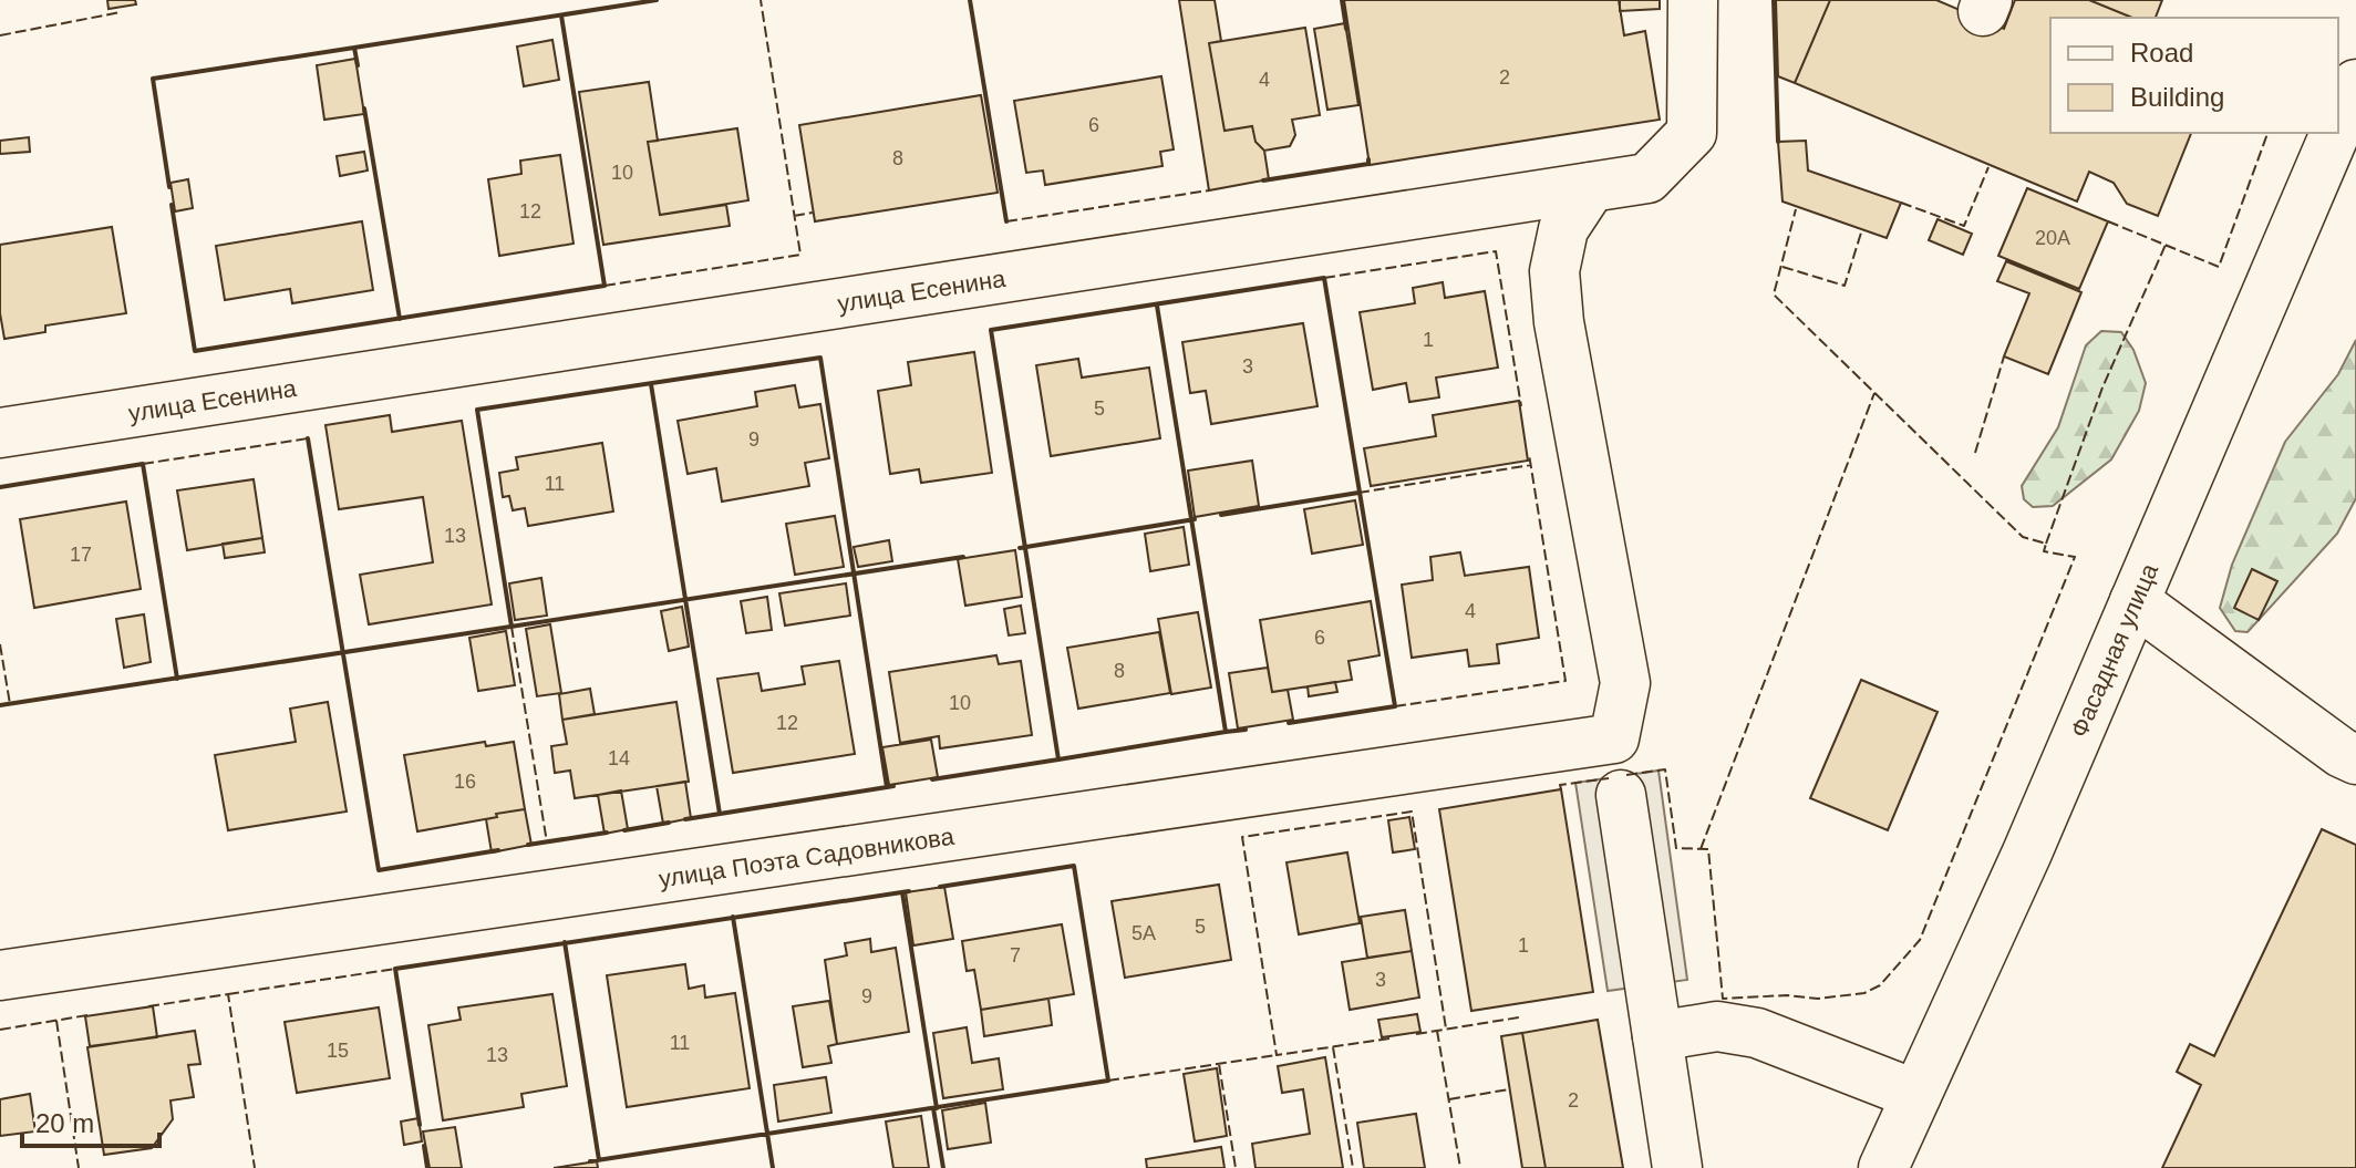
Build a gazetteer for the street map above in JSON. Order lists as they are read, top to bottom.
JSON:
{
  "streets": {
    "street": ["улица Есенина", "Фасадная улица", "улица Поэта Садовникова"]
  },
  "crossings": [
    ["улица Есенина", "улица Поэта Садовникова"]
  ],
  "house_numbers": [
    "2",
    "4",
    "6",
    "8",
    "10",
    "12",
    "20А",
    "1",
    "3",
    "5",
    "9",
    "11",
    "13",
    "17",
    "4",
    "6",
    "8",
    "10",
    "12",
    "14",
    "16",
    "5",
    "5А",
    "1",
    "7",
    "3",
    "9",
    "11",
    "15",
    "13",
    "2"
  ],
  "legend": ["Road", "Building"],
  "scale_bar": "20 m"
}
